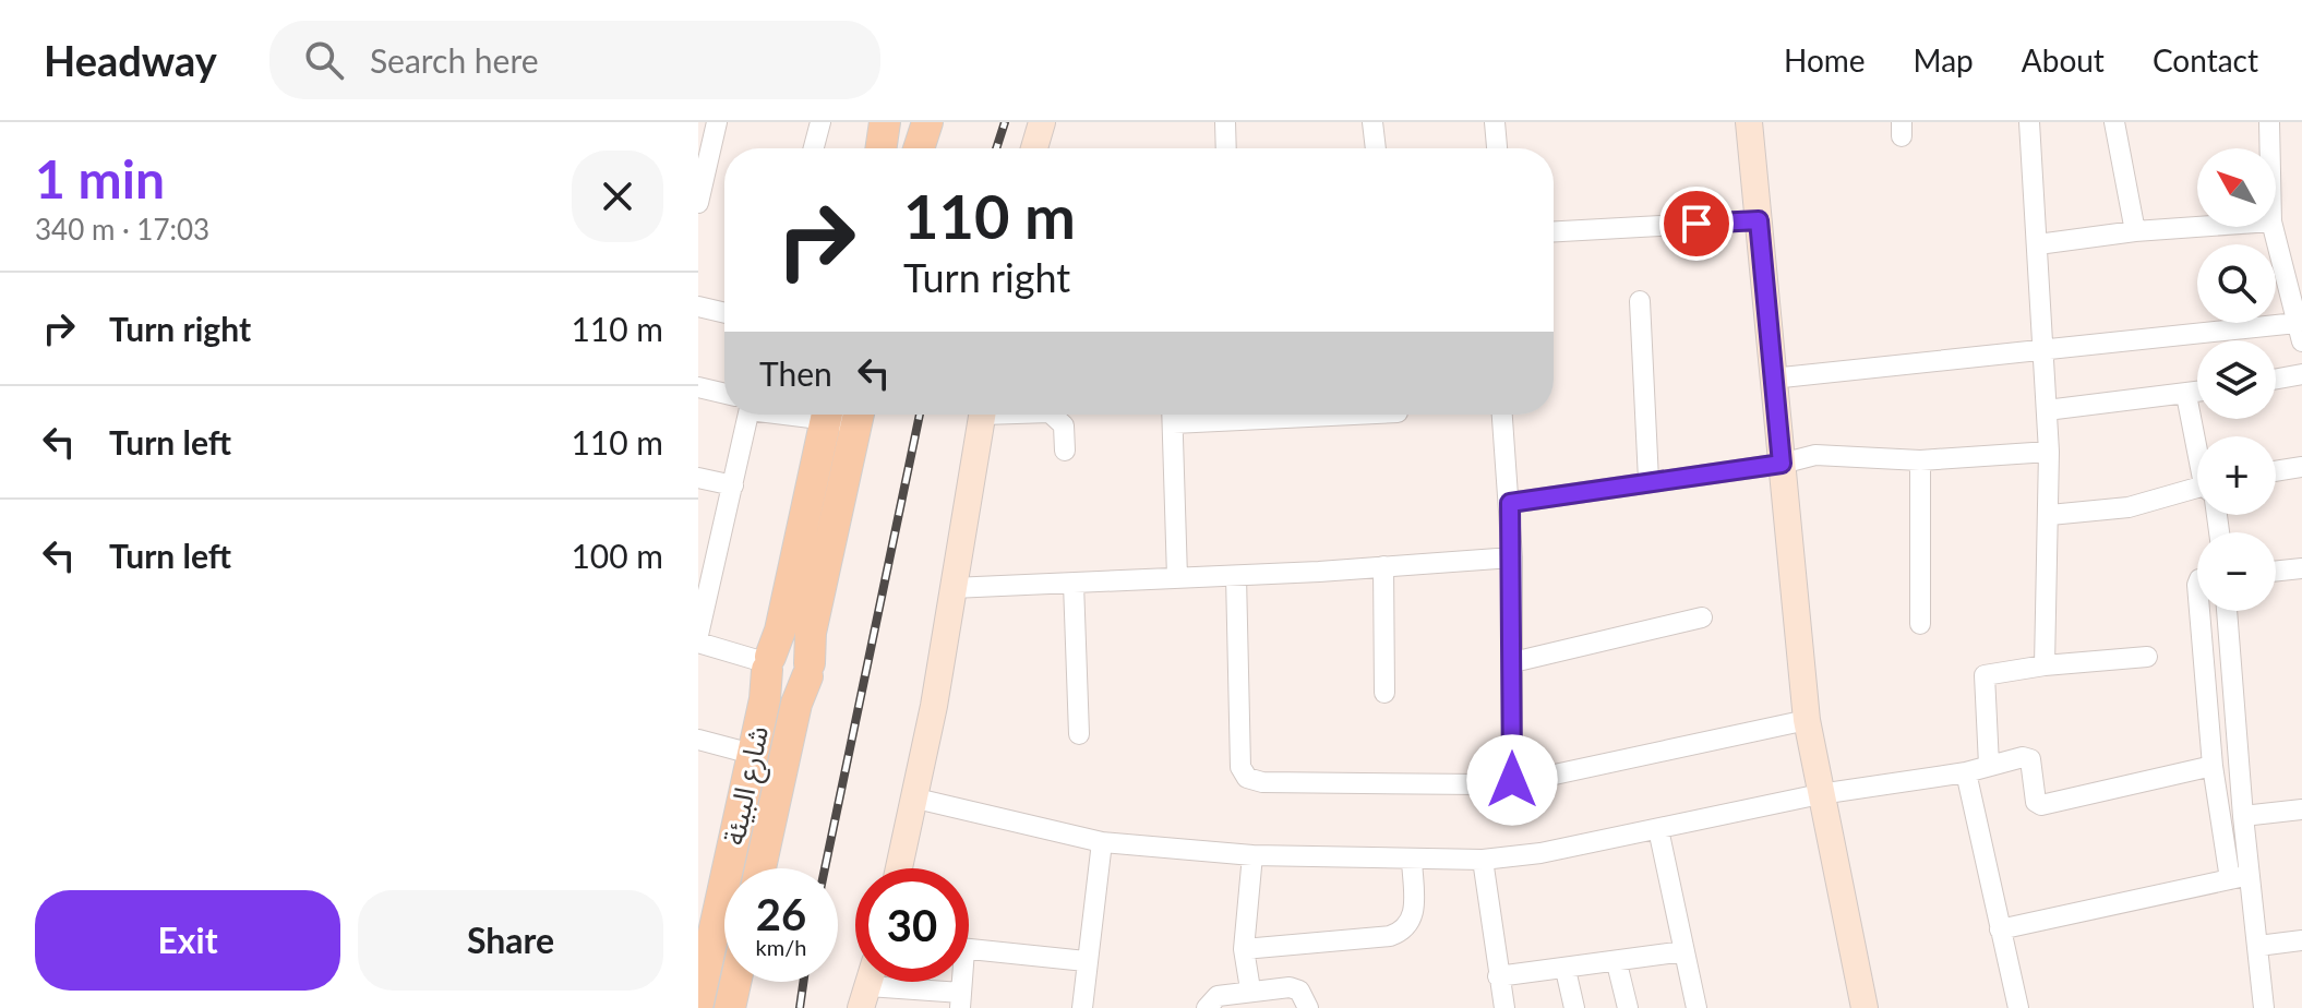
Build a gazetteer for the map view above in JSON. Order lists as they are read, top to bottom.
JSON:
{
  "streets": {
    "main road": ["شارع البيئة"]
  },
  "north": "top left",
  "page": {
    "header": "Headway",
    "search": "Search here",
    "nav": [
      "Home",
      "Map",
      "About",
      "Contact"
    ],
    "heading": ["1 min", "340 m · 17:03"],
    "map_buttons": ["+", "−"],
    "turn": ["110 m", "Turn right"],
    "list": [
      {
        "name": "Turn right",
        "value": "110 m"
      },
      {
        "name": "Turn left",
        "value": "110 m"
      },
      {
        "name": "Turn left",
        "value": "100 m"
      }
    ],
    "then": "Then",
    "speed": "26 km/h",
    "limit": "30",
    "buttons": ["Exit", "Share"]
  }
}
